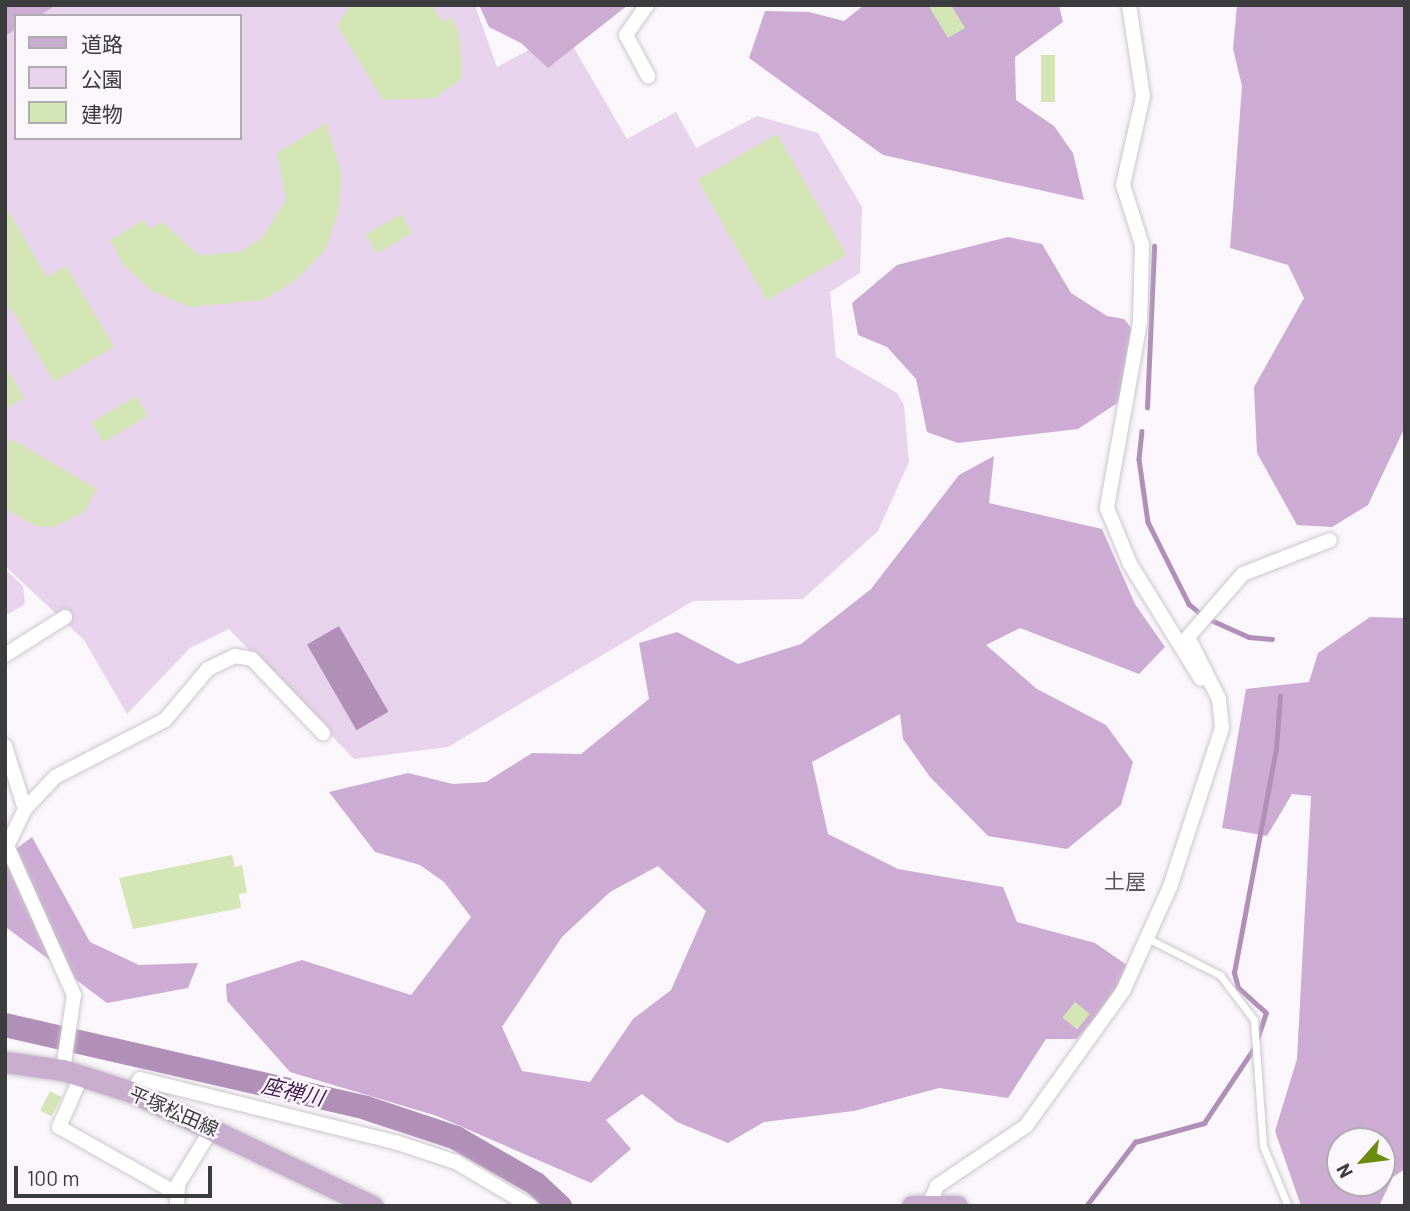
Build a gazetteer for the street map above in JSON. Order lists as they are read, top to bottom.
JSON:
{
  "streets": {
    "main road": ["平塚松田線"]
  },
  "districts": ["土屋"],
  "water": ["座禅川"],
  "legend": ["道路", "公園", "建物"],
  "scale_bar": "100 m",
  "north": "bottom left"
}
